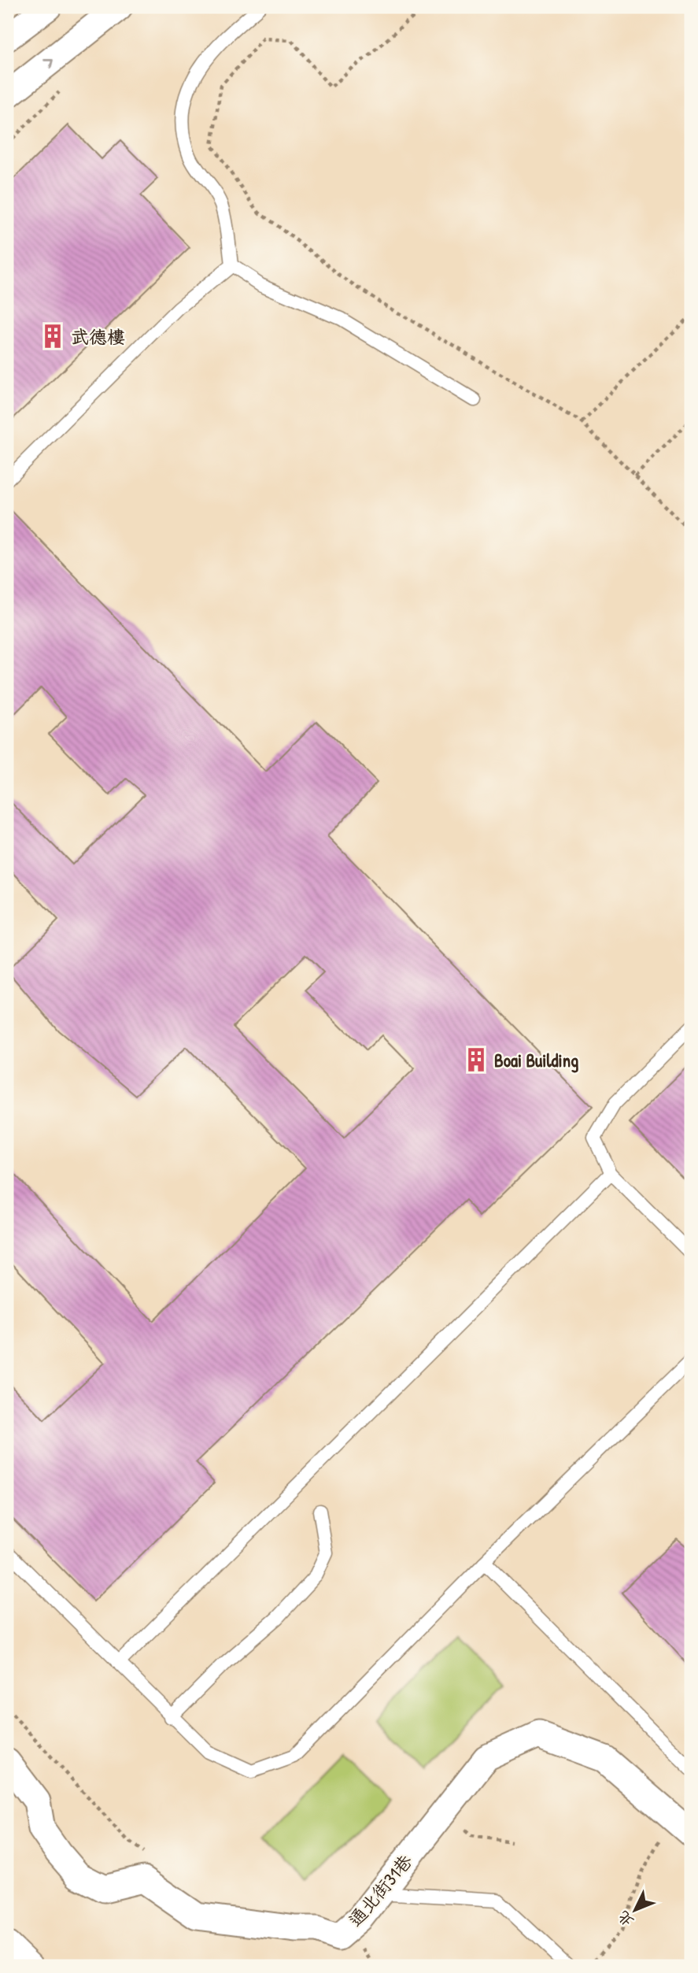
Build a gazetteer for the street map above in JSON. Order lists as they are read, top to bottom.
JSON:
{
  "streets": {
    "street": ["通北街31巷"]
  },
  "places": {
    "building": ["武德樓", "Boai Building"]
  },
  "north": "bottom left"
}
